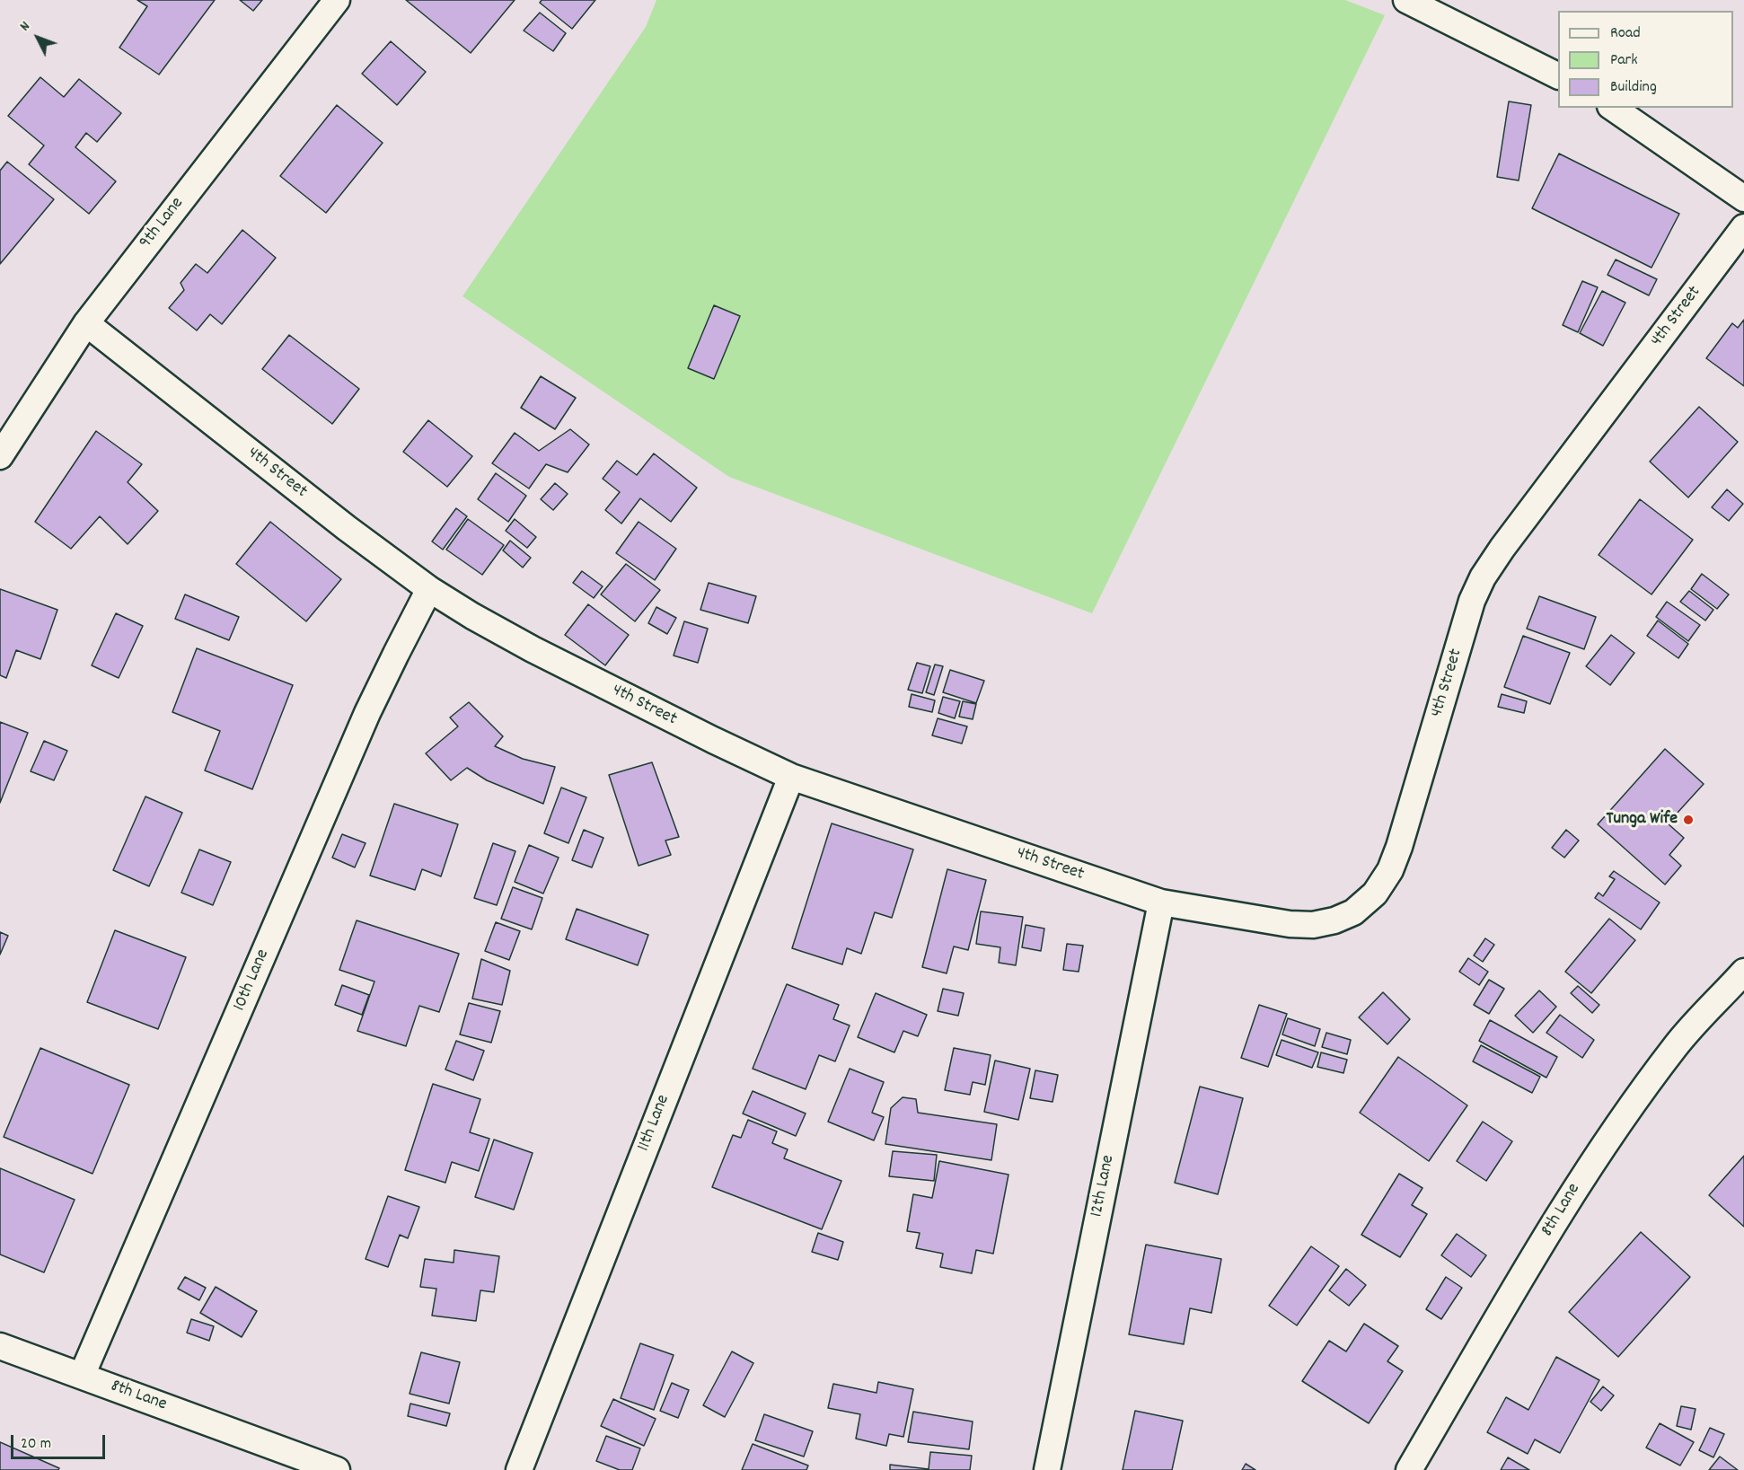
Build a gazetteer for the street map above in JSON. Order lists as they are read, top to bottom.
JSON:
{
  "streets": {
    "street": [
      "9th Lane",
      "4th Street",
      "10th Lane",
      "11th Lane",
      "12th Lane",
      "8th Lane"
    ]
  },
  "crossings": [
    ["9th Lane", "4th Street"],
    ["4th Street", "10th Lane"],
    ["4th Street", "11th Lane"],
    ["4th Street", "12th Lane"],
    ["10th Lane", "8th Lane"]
  ],
  "places": ["Tunga Wife"],
  "legend": ["Road", "Park", "Building"],
  "scale_bar": "20 m",
  "north": "top left"
}
